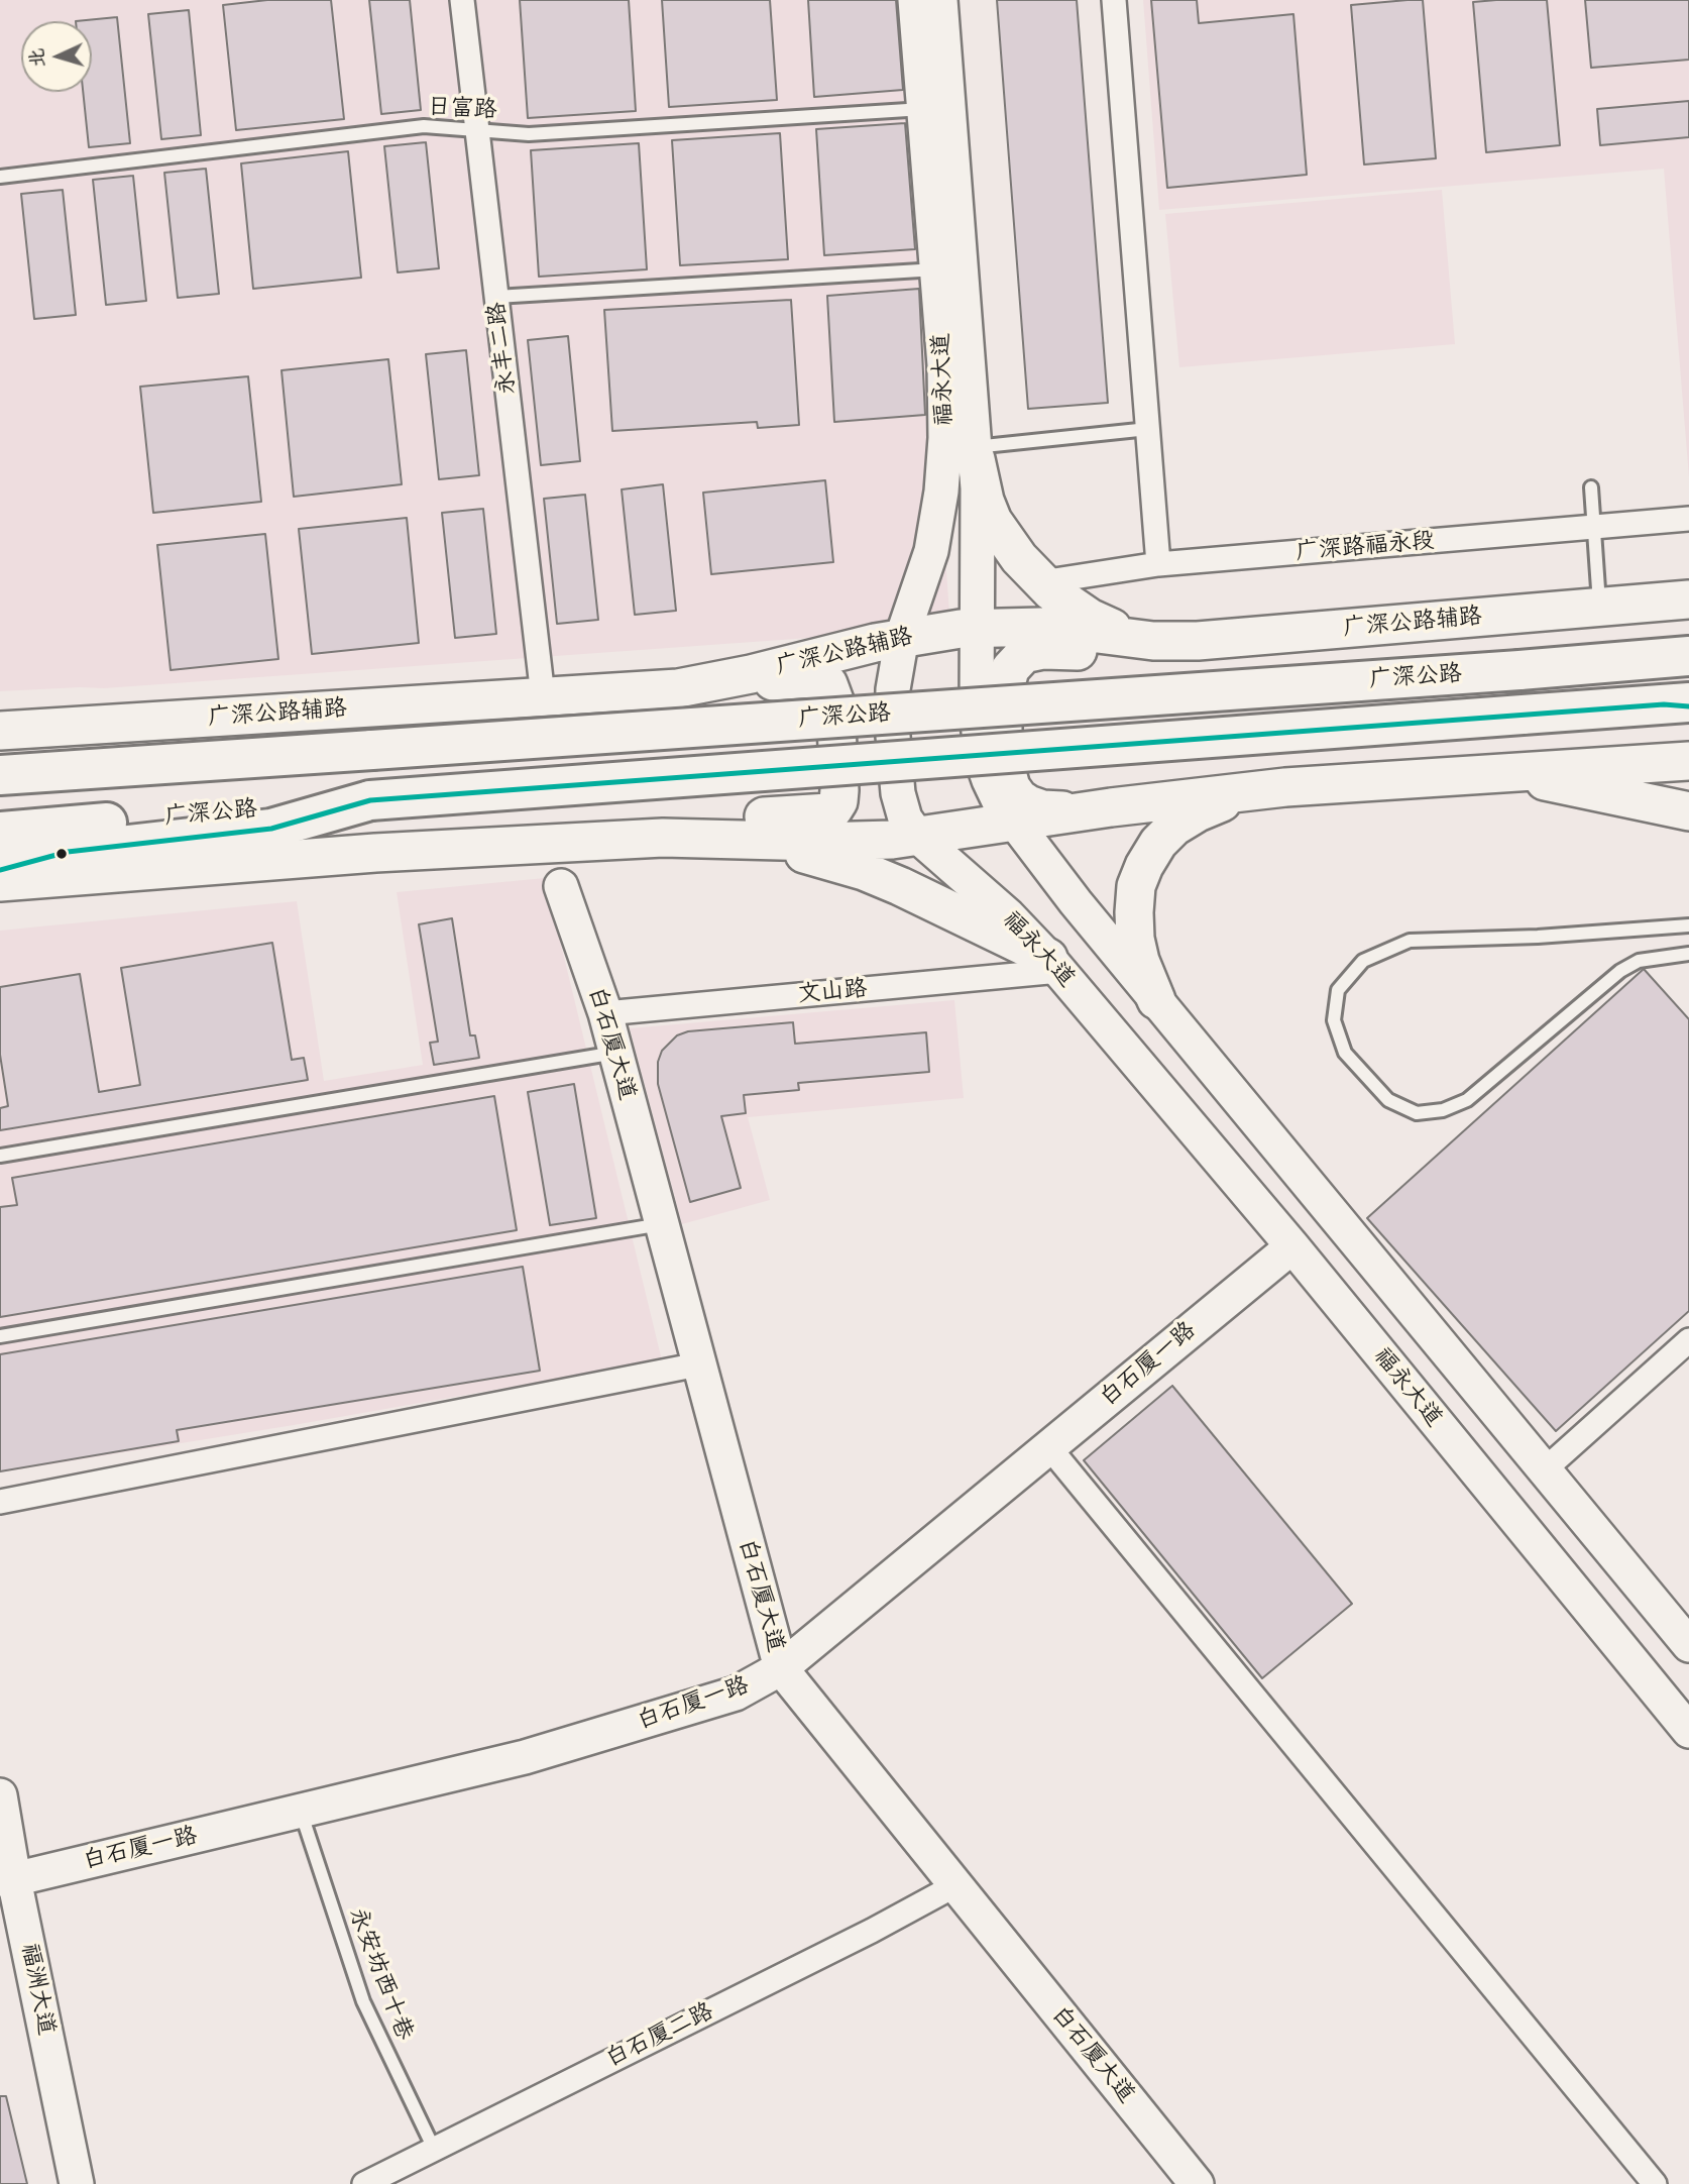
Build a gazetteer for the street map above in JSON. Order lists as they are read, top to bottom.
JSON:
{
  "streets": {
    "highway": ["广深公路"],
    "main road": [
      "福永大道",
      "广深公路辅路",
      "白石厦大道",
      "白石厦一路",
      "福洲大道"
    ],
    "street": [
      "永丰二路",
      "广深路福永段",
      "文山路",
      "白石厦二路"
    ],
    "lane": ["日富路", "永安坊西十巷"]
  },
  "crossings": [
    ["日富路", "永丰二路"],
    ["日富路", "福永大道"],
    ["永丰二路", "广深公路辅路"],
    ["福永大道", "广深公路辅路"],
    ["福永大道", "文山路"],
    ["福永大道", "白石厦一路"],
    ["文山路", "白石厦大道"],
    ["白石厦大道", "白石厦一路"],
    ["白石厦大道", "白石厦二路"],
    ["白石厦一路", "永安坊西十巷"],
    ["白石厦一路", "福洲大道"],
    ["永安坊西十巷", "白石厦二路"]
  ],
  "north": "left"
}
